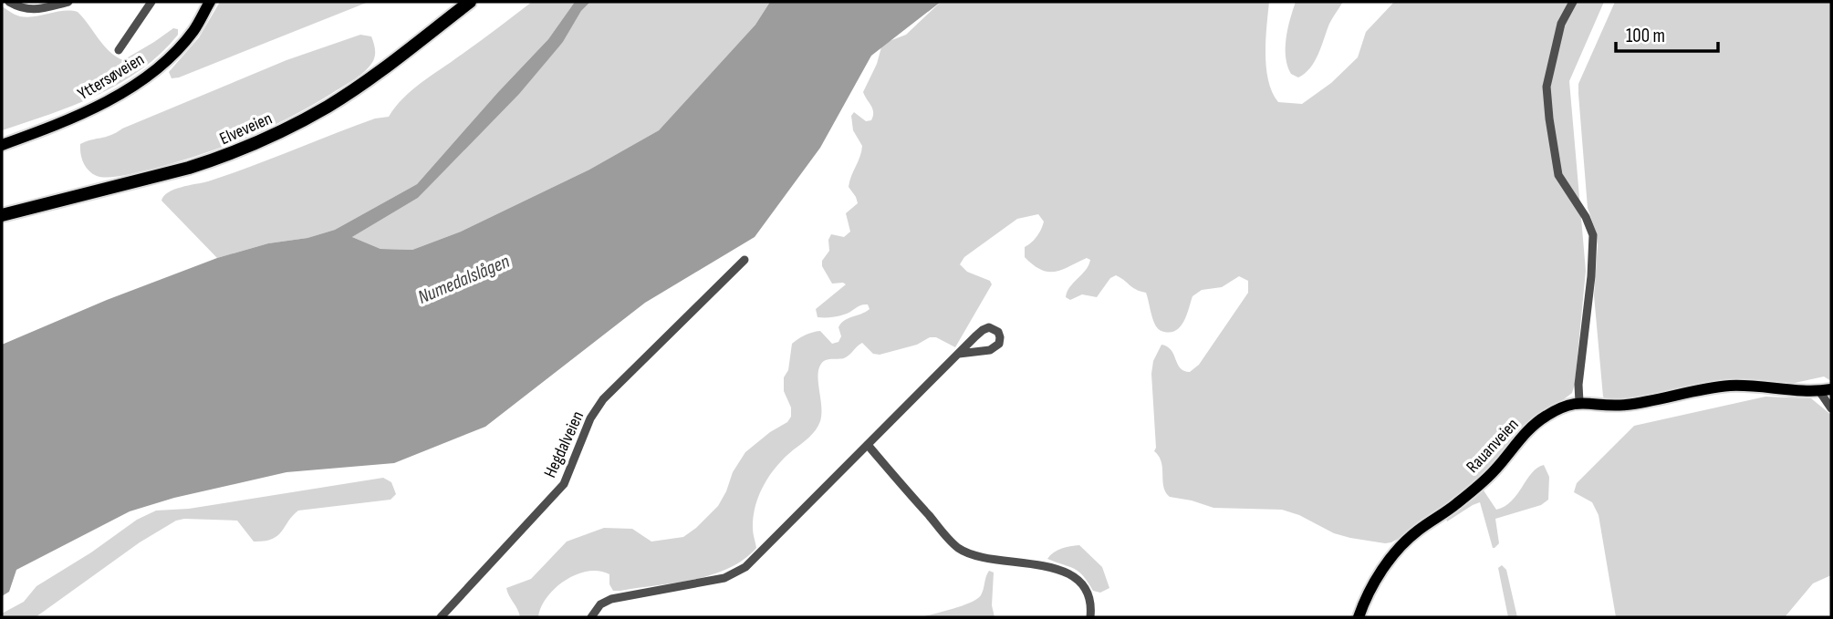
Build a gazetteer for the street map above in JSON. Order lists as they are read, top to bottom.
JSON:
{
  "streets": {
    "highway": ["Elveveien"],
    "main road": ["Yttersøveien", "Rauanveien"],
    "street": ["Hegdalveien"]
  },
  "water": ["Numedalslågen"],
  "scale_bar": "100 m"
}
